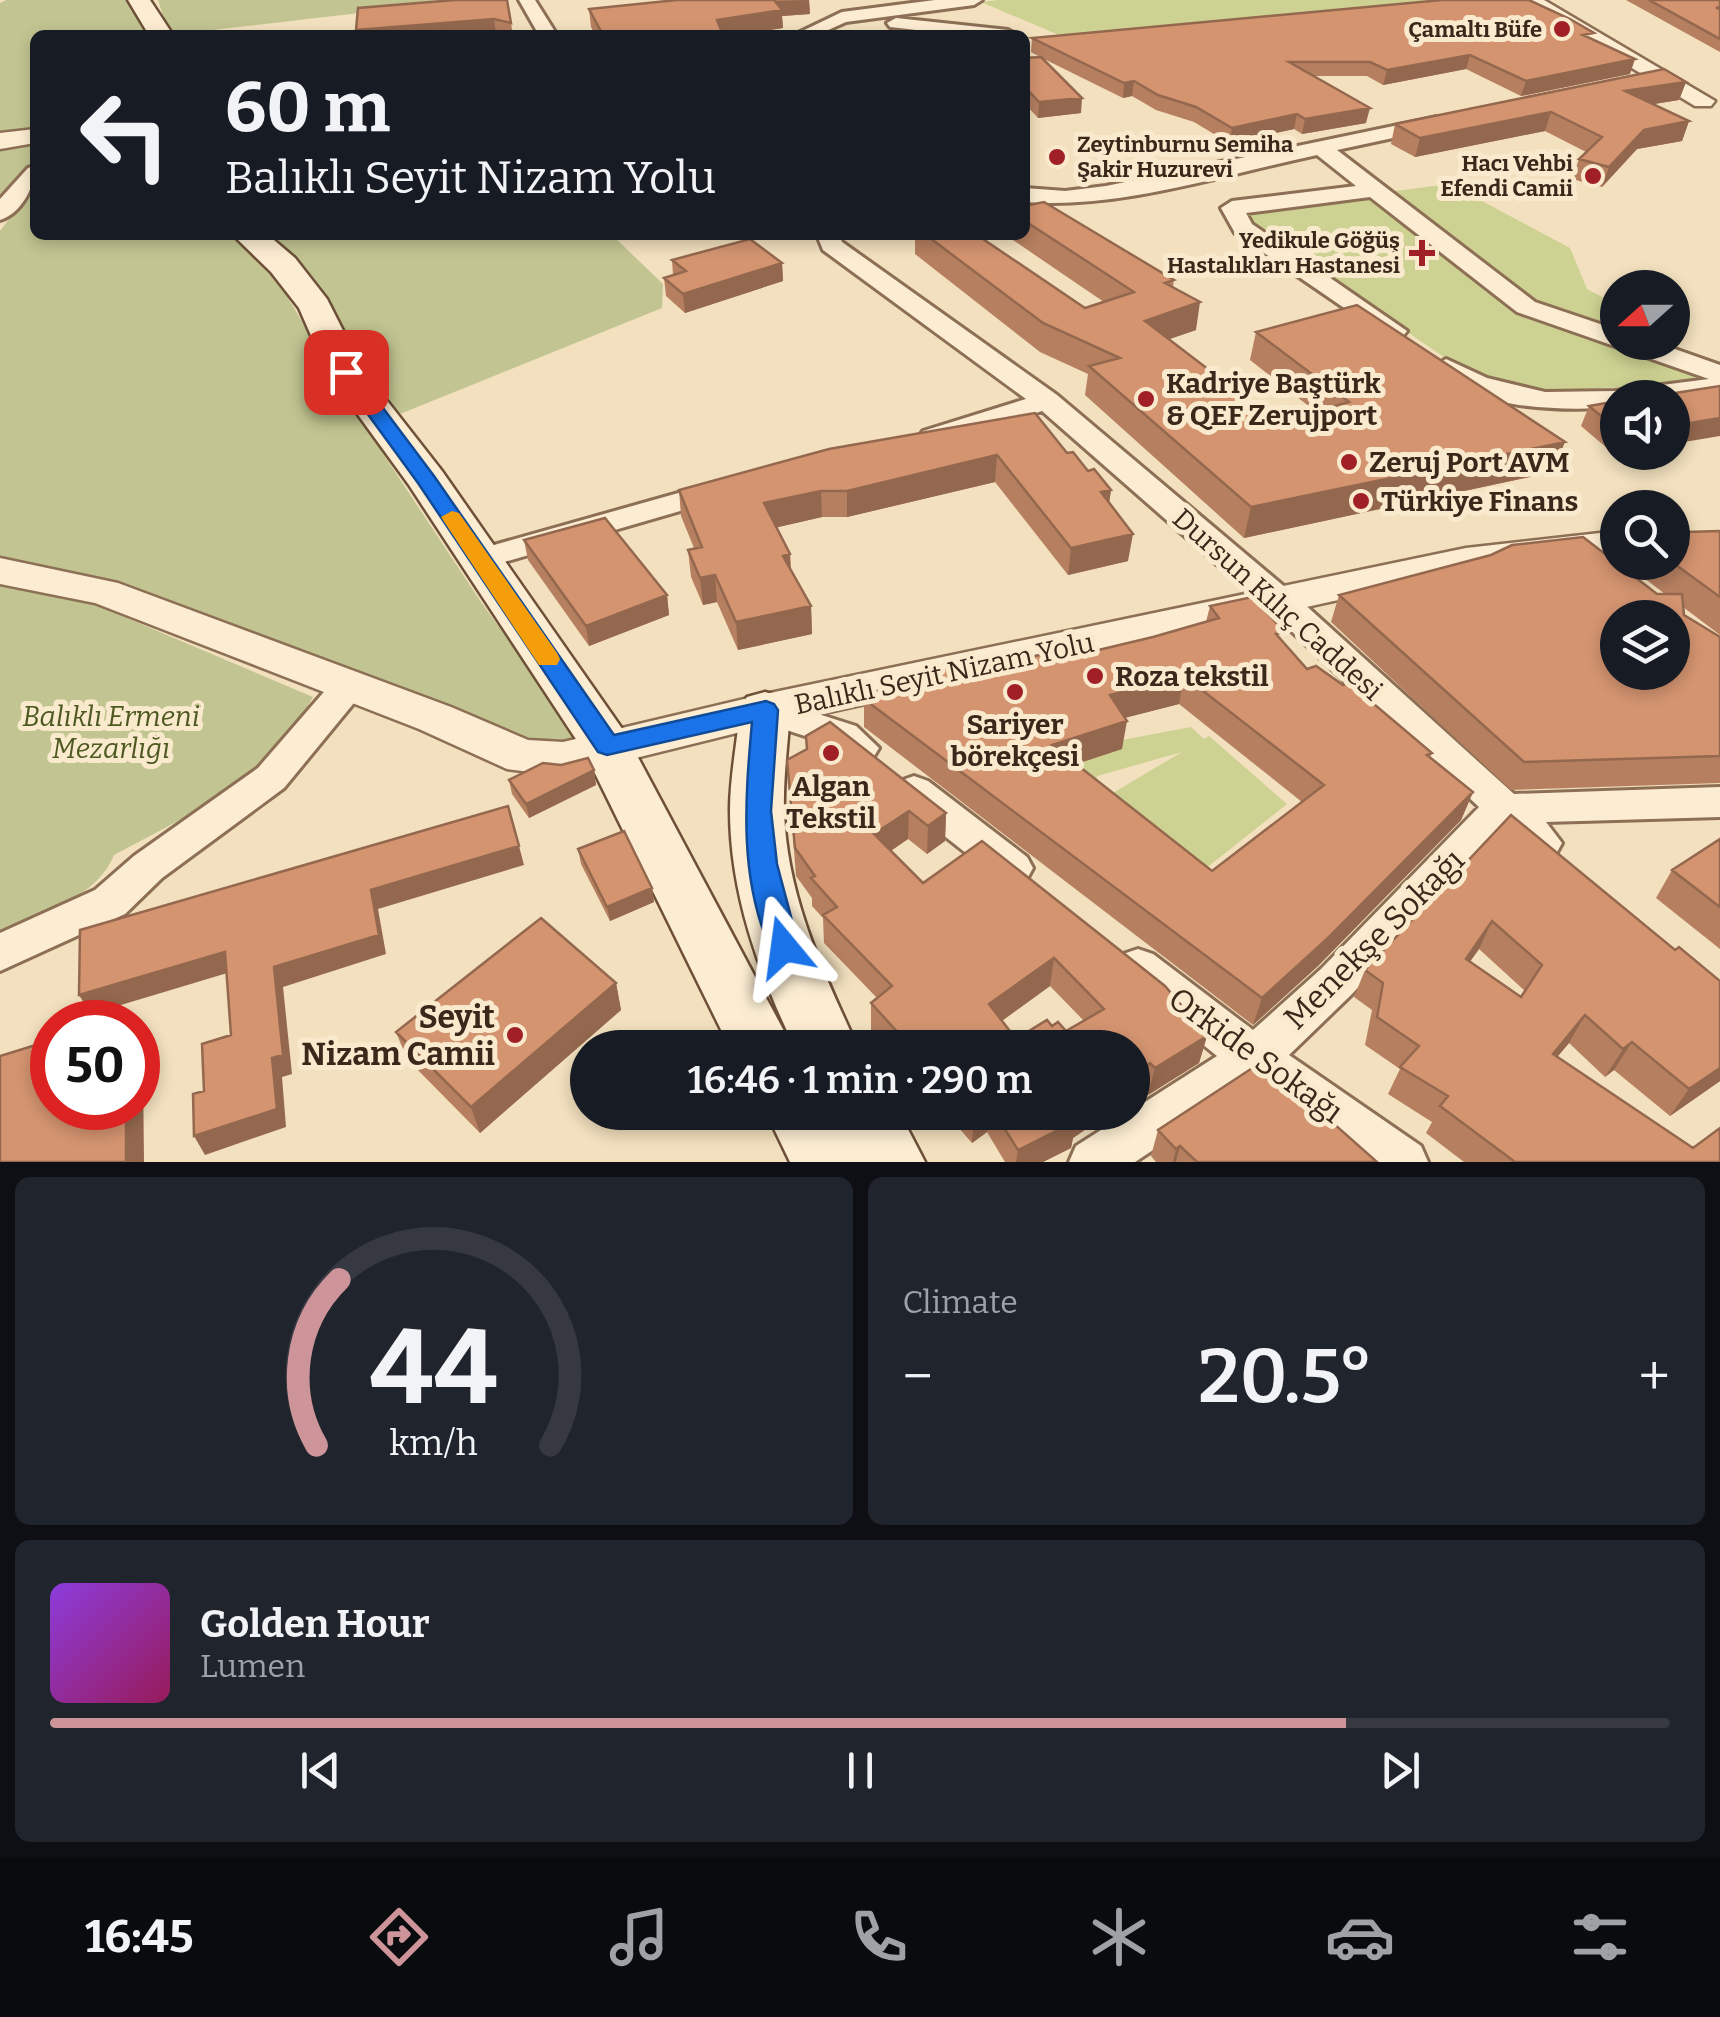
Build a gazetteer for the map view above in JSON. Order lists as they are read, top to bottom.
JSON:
{
  "streets": {
    "street": [
      "Dursun Kılıç Caddesi",
      "Balıklı Seyit Nizam Yolu",
      "Menekşe Sokağı",
      "Orkide Sokağı"
    ]
  },
  "crossings": [
    ["Dursun Kılıç Caddesi", "Balıklı Seyit Nizam Yolu"],
    ["Dursun Kılıç Caddesi", "Menekşe Sokağı"],
    ["Menekşe Sokağı", "Orkide Sokağı"]
  ],
  "parks": ["Balıklı Ermeni Mezarlığı"],
  "places": {
    "other": [
      "Çamaltı Büfe",
      "Zeytinburnu Semiha Şakir Huzurevi",
      "Hacı Vehbi Efendi Camii",
      "Kadriye Baştürk & QEF Zerujport",
      "Zeruj Port AVM",
      "Türkiye Finans",
      "Roza tekstil",
      "Sariyer börekçesi",
      "Algan Tekstil",
      "Seyit Nizam Camii"
    ],
    "health": ["Yedikule Göğüş Hastalıkları Hastanesi"]
  },
  "north": "left",
  "page": {
    "turn": ["60 m", "Balıklı Seyit Nizam Yolu"],
    "limit": "50",
    "trip": "16:46 · 1 min · 290 m",
    "tile": "Climate",
    "heat": ["−", "20.5°", "+"],
    "song": ["Golden Hour", "Lumen"],
    "tabs": "16:45",
    "gauge": ["44", "km/h"]
  }
}
